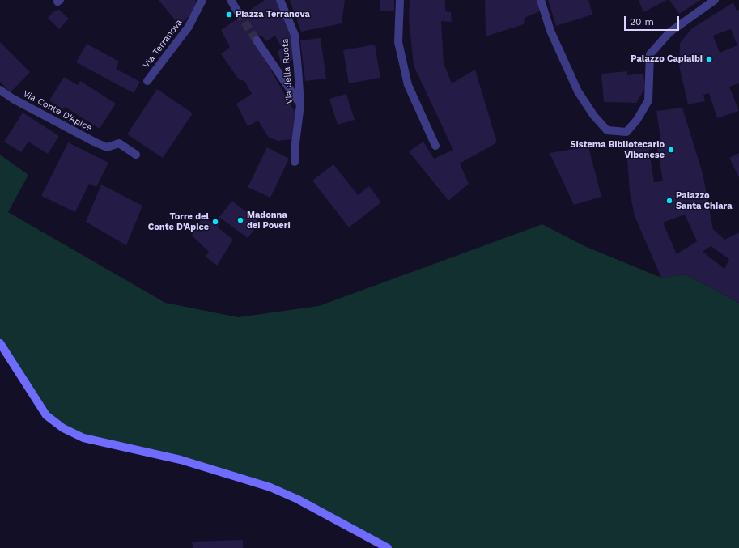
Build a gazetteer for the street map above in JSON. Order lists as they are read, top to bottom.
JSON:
{
  "streets": {
    "street": ["Via Terranova", "Via della Ruota", "Via Conte D'Apice"]
  },
  "places": [
    "Piazza Terranova",
    "Palazzo Capialbi",
    "Sistema Bibliotecario Vibonese",
    "Palazzo Santa Chiara",
    "Madonna dei Poveri",
    "Torre del Conte D'Apice"
  ],
  "scale_bar": "20 m"
}
